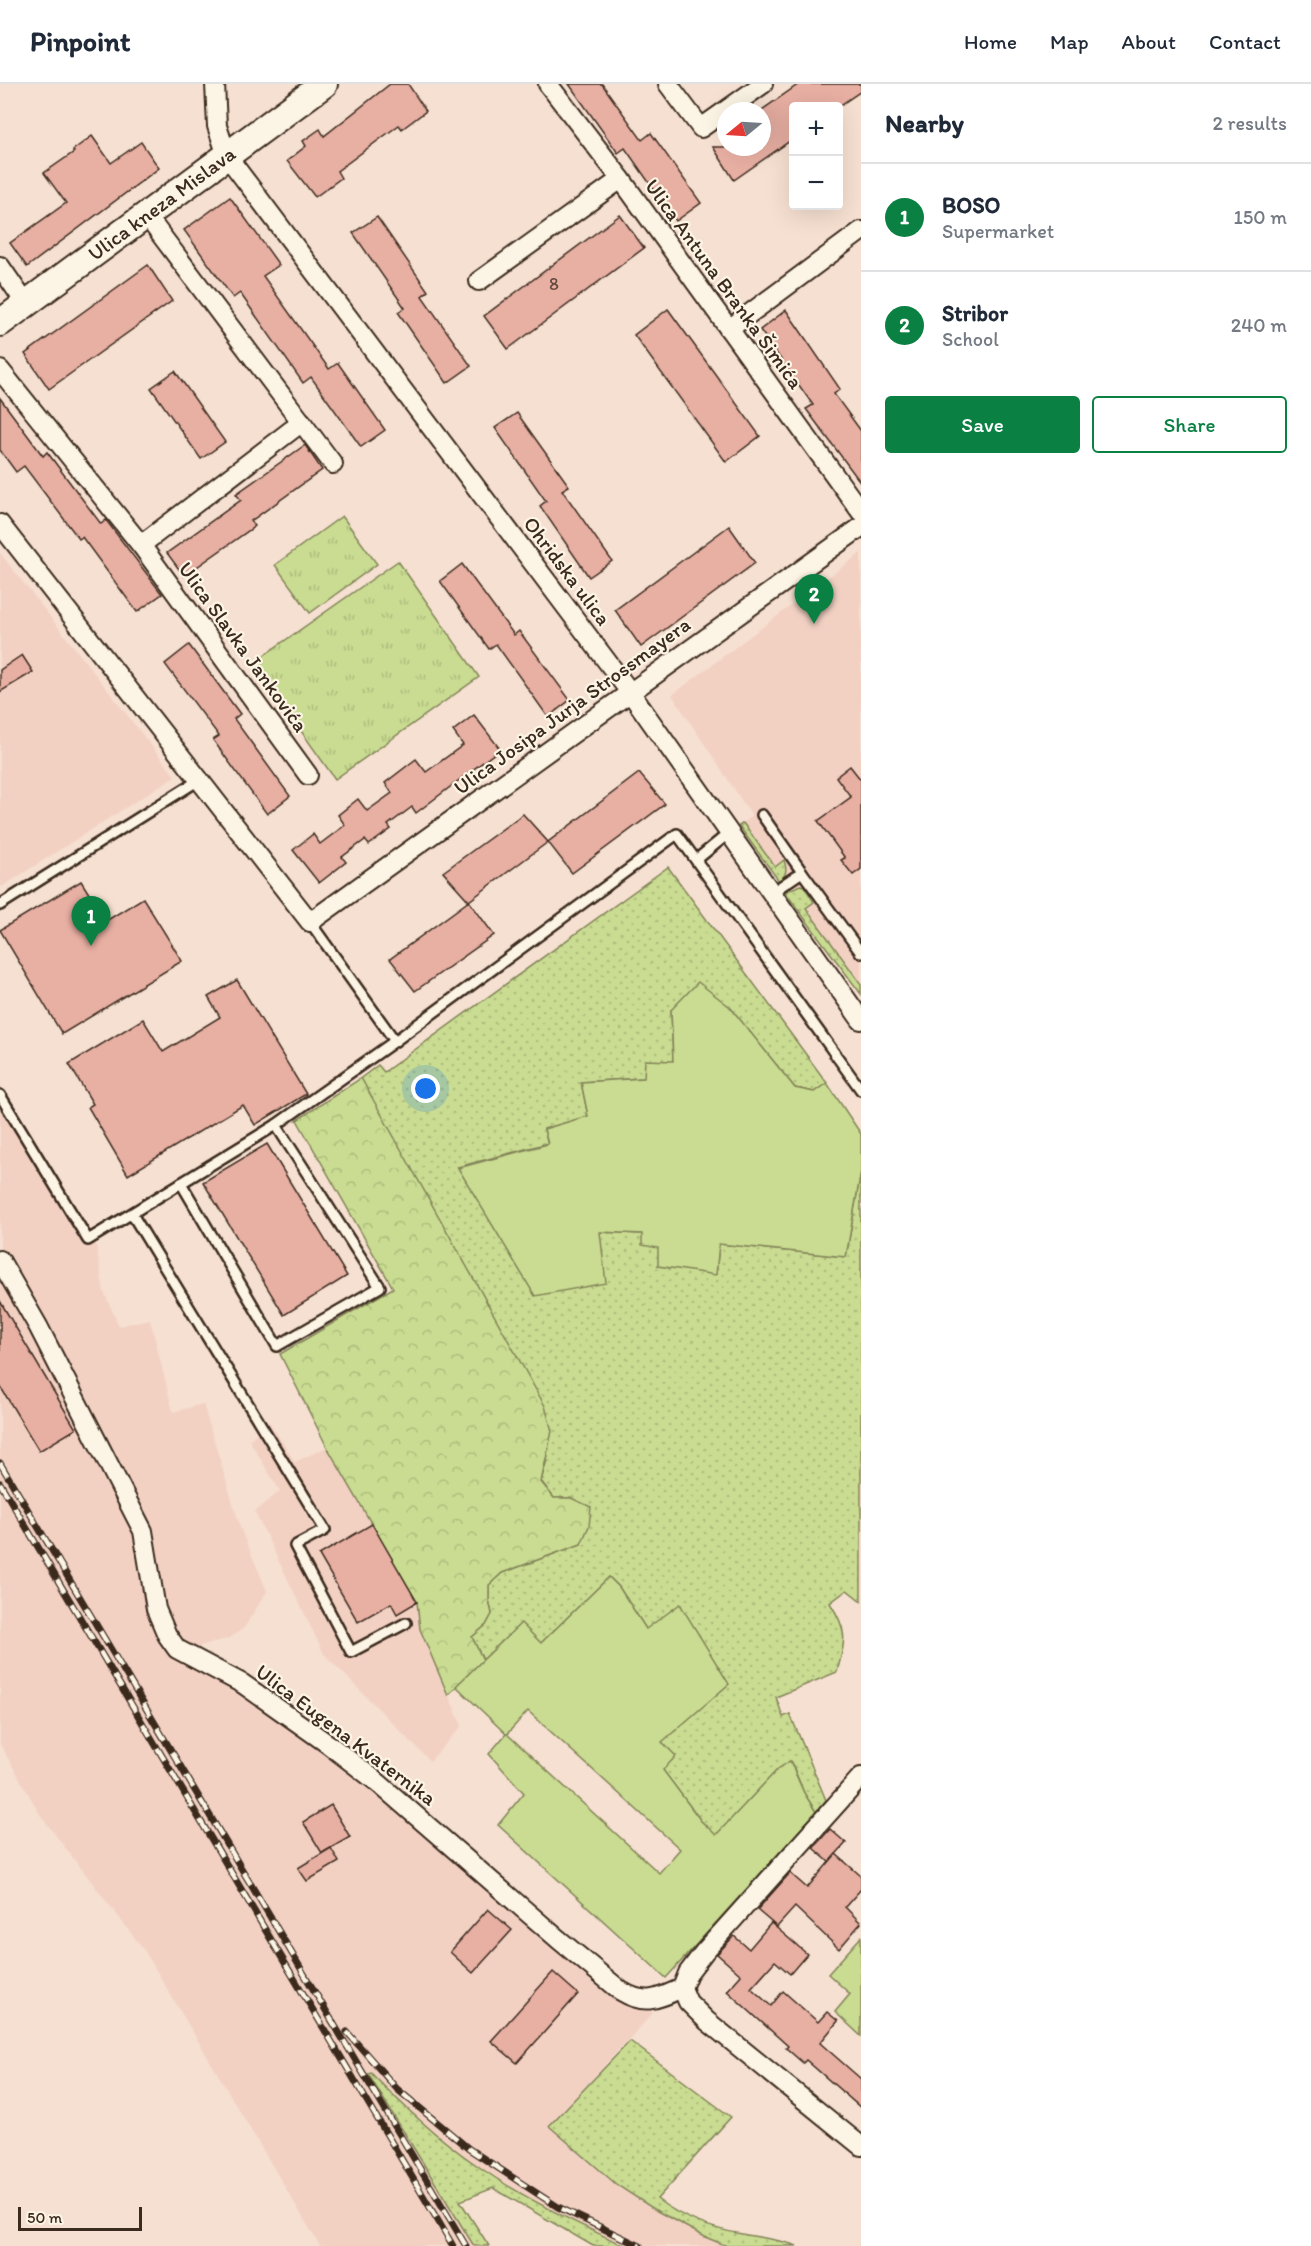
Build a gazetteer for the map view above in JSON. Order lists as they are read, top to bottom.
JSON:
{
  "streets": {
    "main road": ["Ulica kneza Mislava"],
    "street": [
      "Ulica Antuna Branka Šimića",
      "Ohridska ulica",
      "Ulica Slavka Jankovića",
      "Ulica Josipa Jurja Strossmayera",
      "Ulica Eugena Kvaternika"
    ]
  },
  "crossings": [
    ["Ulica kneza Mislava", "Ohridska ulica"],
    ["Ohridska ulica", "Ulica Josipa Jurja Strossmayera"]
  ],
  "house_numbers": ["8"],
  "scale_bar": "50 m",
  "north": "left",
  "page": {
    "header": "Pinpoint",
    "nav": [
      "Home",
      "Map",
      "About",
      "Contact"
    ],
    "heading": ["Nearby", "2 results"],
    "map_buttons": ["+", "−"],
    "list": [
      {
        "mark": "1",
        "name": "BOSO",
        "note": "Supermarket",
        "value": "150 m"
      },
      {
        "mark": "2",
        "name": "Stribor",
        "note": "School",
        "value": "240 m"
      }
    ],
    "buttons": ["Save", "Share"],
    "pins": ["2", "1"],
    "scale": "50 m"
  }
}
